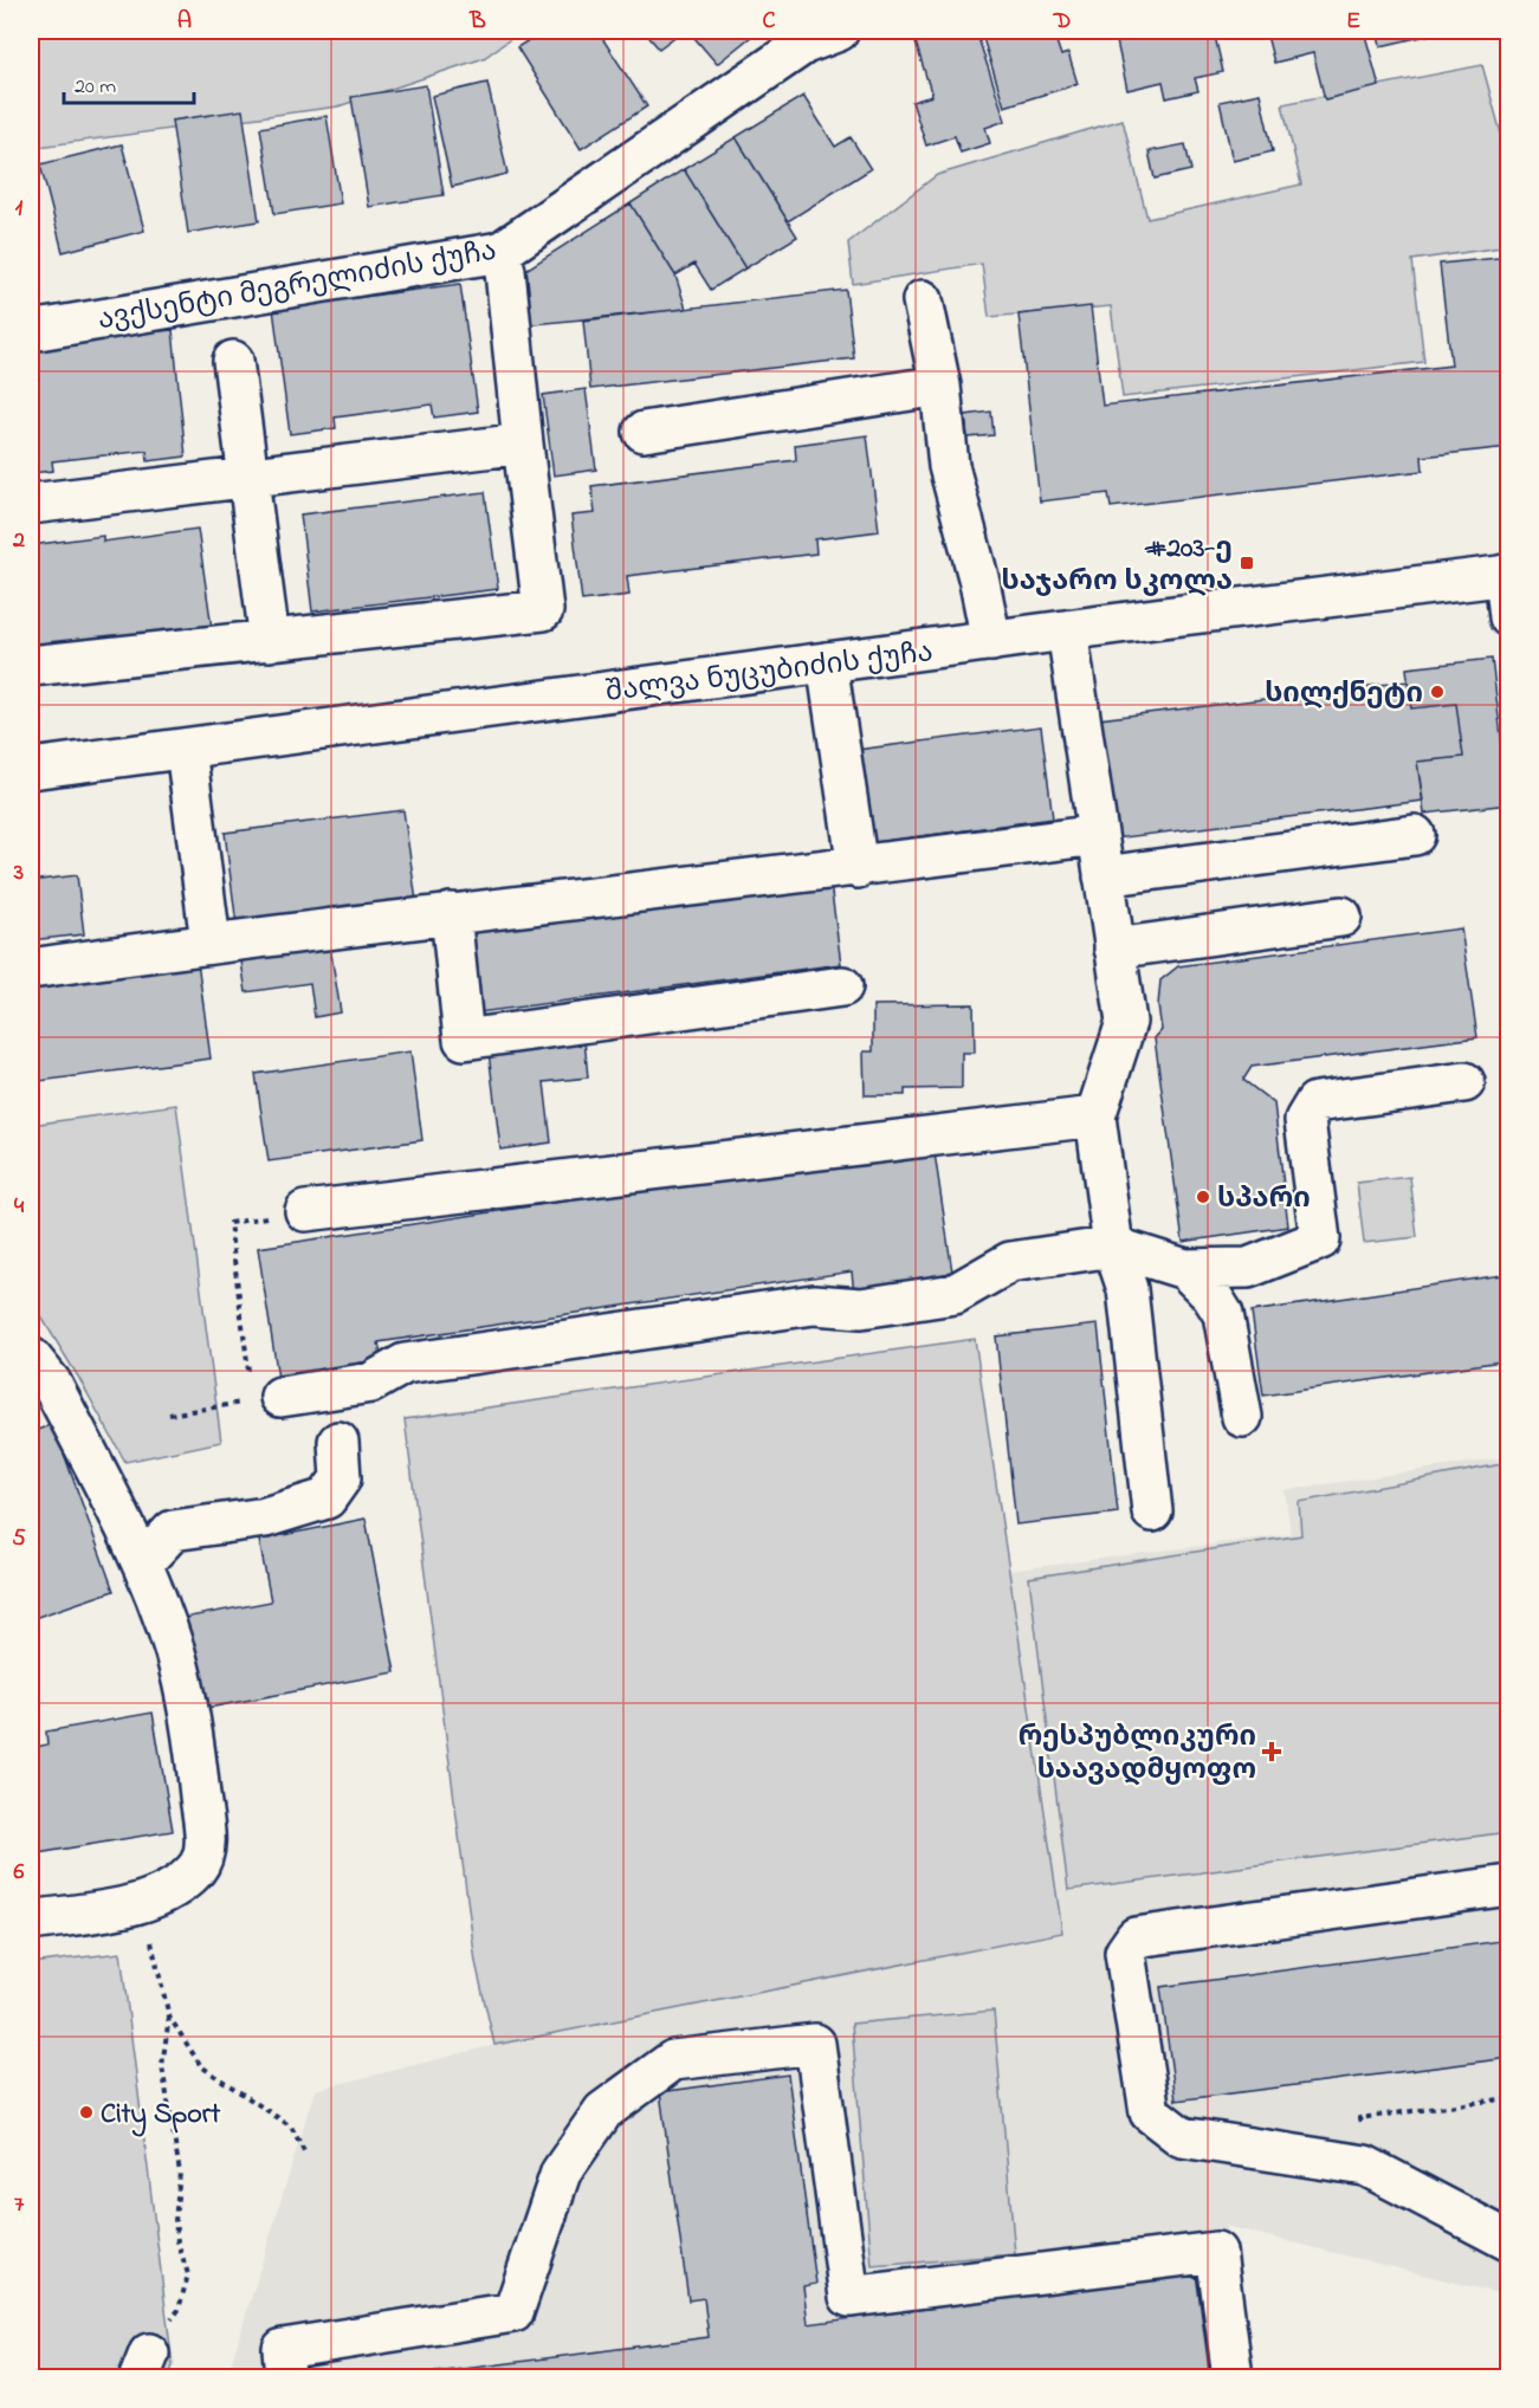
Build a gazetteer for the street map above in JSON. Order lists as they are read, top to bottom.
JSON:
{
  "streets": {
    "street": ["ავქსენტი მეგრელიძის ქუჩა", "შალვა ნუცუბიძის ქუჩა"]
  },
  "places": {
    "transit": ["#203-ე საჯარო სკოლა"],
    "other": ["სილქნეტი", "სპარი", "City Sport"],
    "health": ["რესპუბლიკური საავადმყოფო"]
  },
  "scale_bar": "20 m",
  "grid": {
    "columns": [
      "A",
      "B",
      "C",
      "D",
      "E"
    ],
    "rows": [
      "1",
      "2",
      "3",
      "4",
      "5",
      "6",
      "7"
    ]
  }
}
